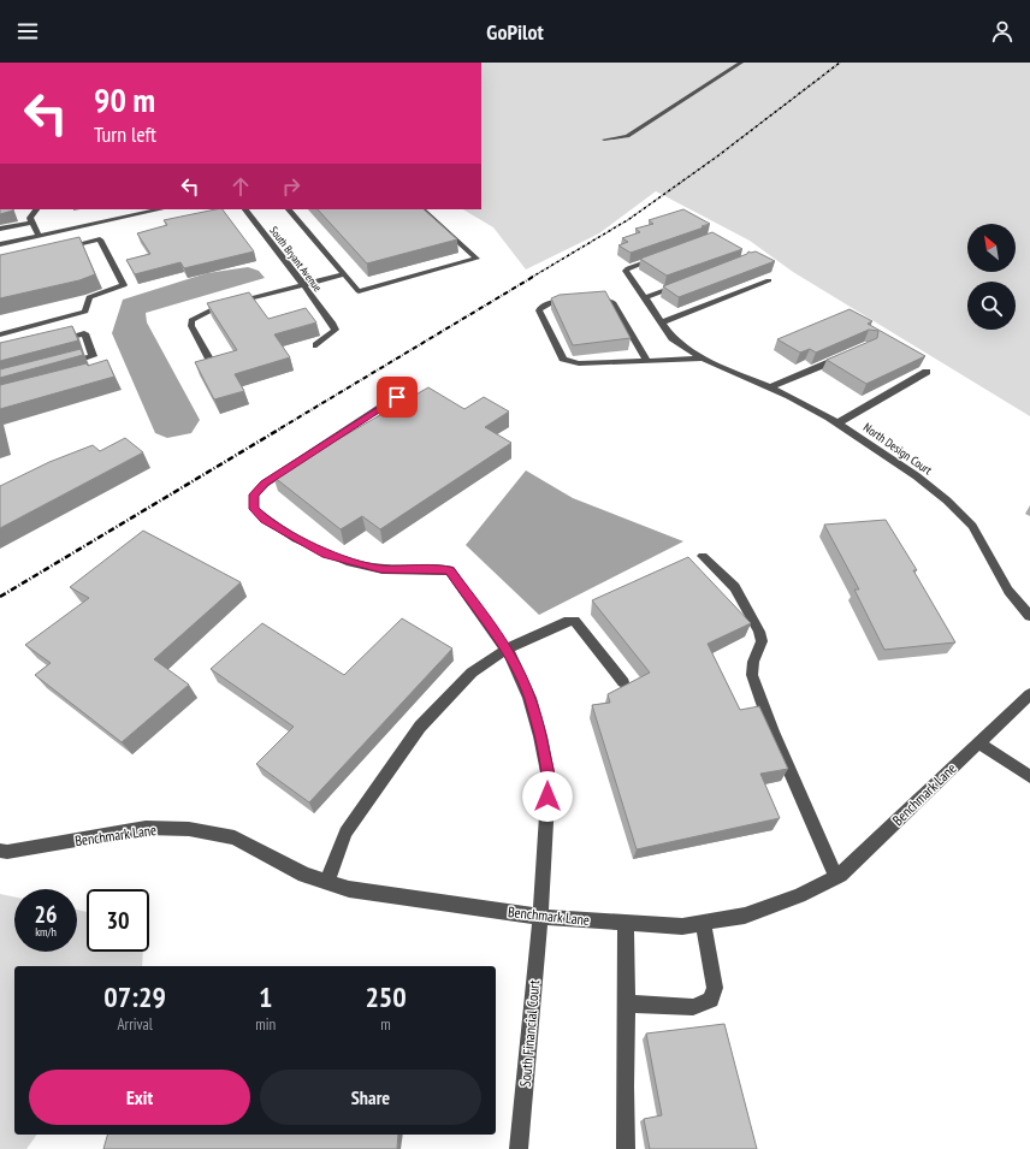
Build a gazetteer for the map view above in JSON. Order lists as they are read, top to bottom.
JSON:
{
  "streets": {
    "street": [
      "South Bryant Avenue",
      "North Design Court",
      "Benchmark Lane",
      "South Financial Court"
    ]
  },
  "crossings": [
    ["Benchmark Lane", "South Financial Court"]
  ],
  "north": "top left",
  "page": {
    "header": "GoPilot",
    "turn": ["90 m", "Turn left"],
    "speed": "26 km/h",
    "limit": "30",
    "eta": [
      "07:29",
      "Arrival",
      "1",
      "min",
      "250",
      "m"
    ],
    "buttons": ["Exit", "Share"]
  }
}
